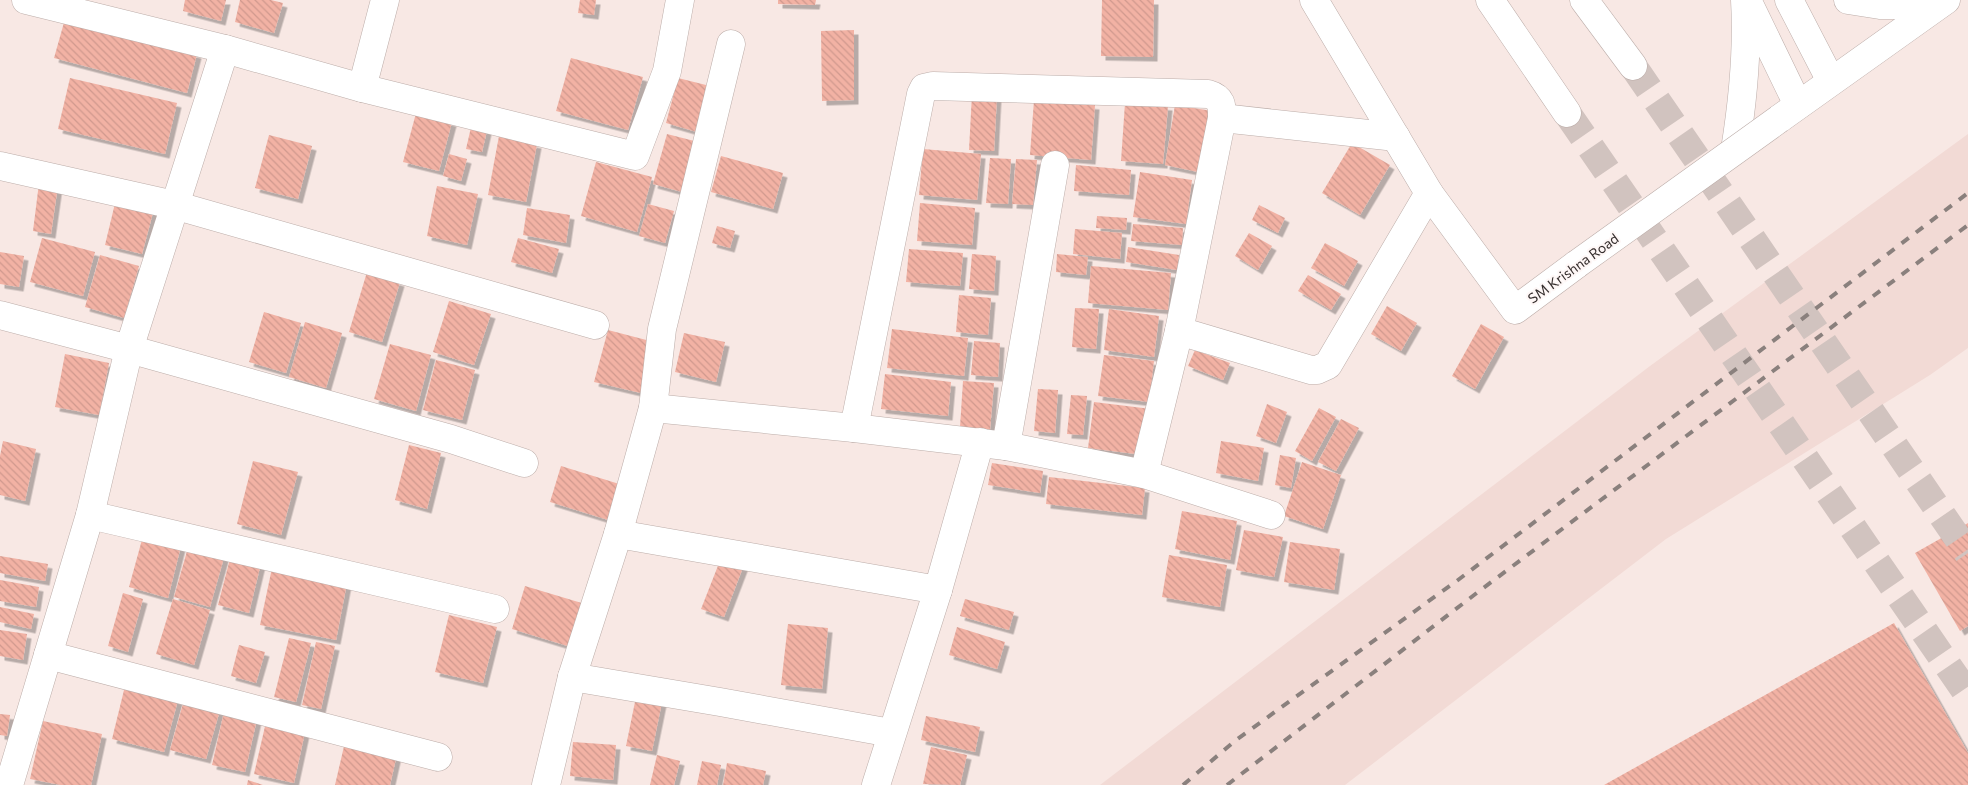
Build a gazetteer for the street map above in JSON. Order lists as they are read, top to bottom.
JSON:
{
  "streets": {
    "main road": ["SM Krishna Road"]
  }
}
